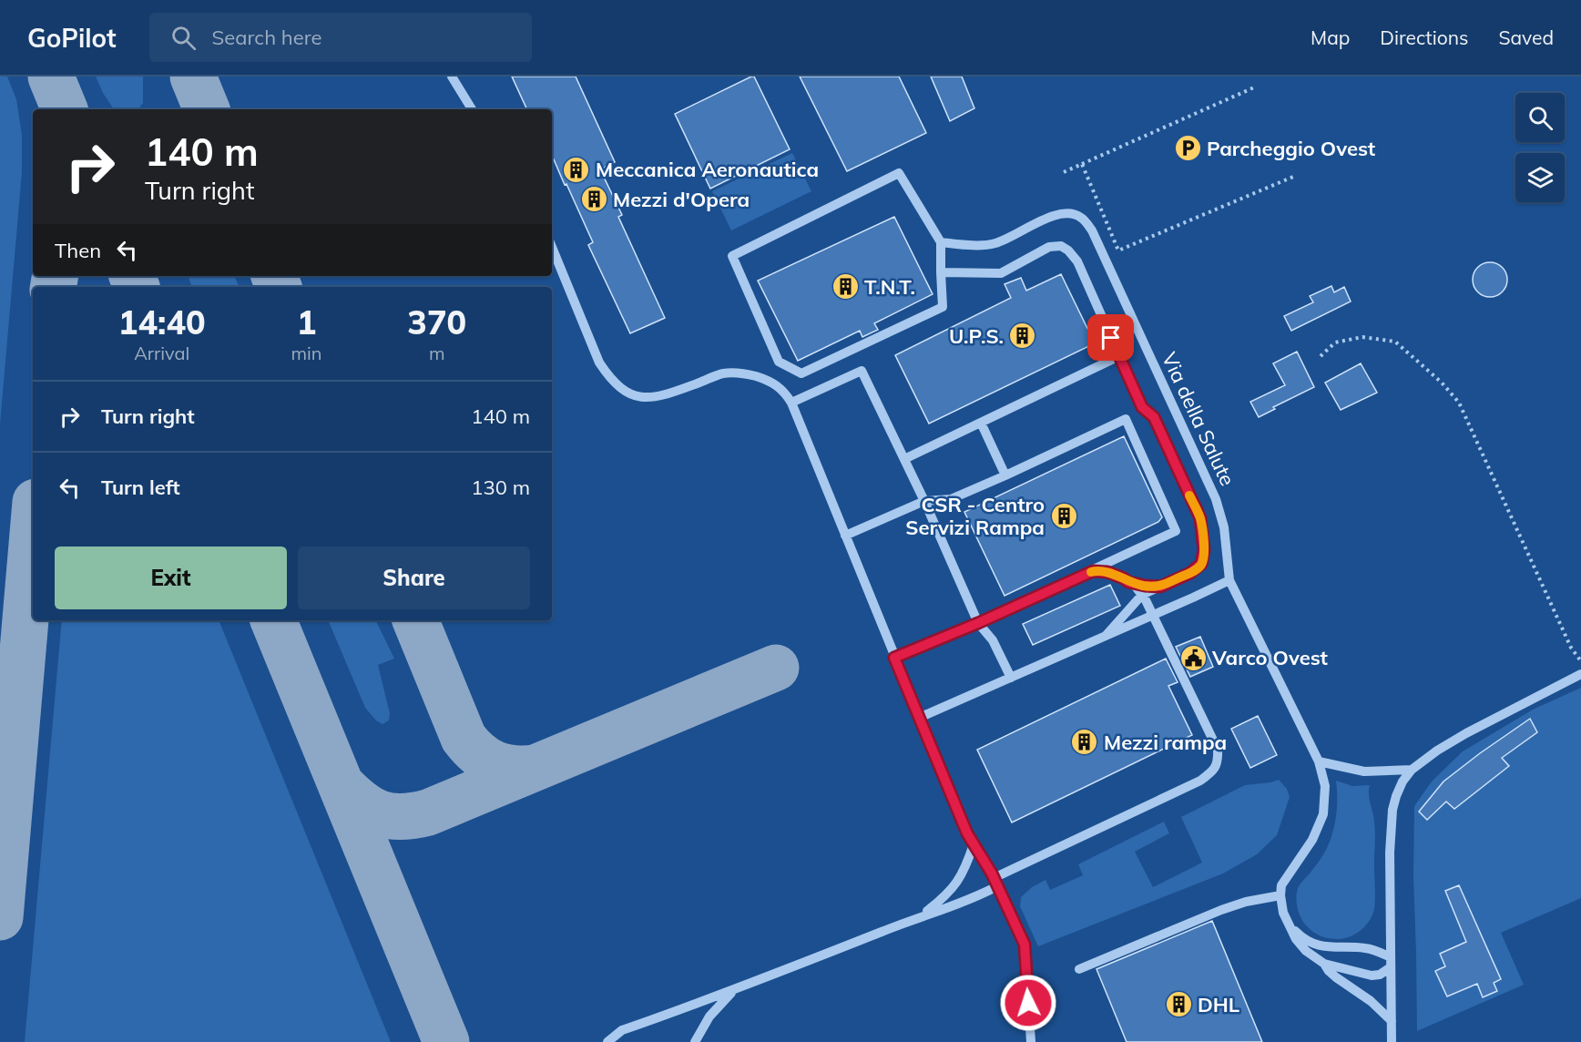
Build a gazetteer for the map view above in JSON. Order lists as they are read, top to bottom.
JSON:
{
  "streets": {
    "street": ["Via della Salute"]
  },
  "places": {
    "parking": ["Parcheggio Ovest"],
    "building": [
      "Meccanica Aeronautica",
      "Mezzi d'Opera",
      "T.N.T.",
      "U.P.S.",
      "CSR - Centro Servizi Rampa",
      "Mezzi rampa",
      "DHL"
    ],
    "public building": ["Varco Ovest"]
  },
  "page": {
    "header": "GoPilot",
    "search": "Search here",
    "nav": ["Map", "Directions", "Saved"],
    "turn": ["140 m", "Turn right"],
    "then": "Then",
    "eta": [
      "14:40",
      "Arrival",
      "1",
      "min",
      "370",
      "m"
    ],
    "list": [
      {
        "name": "Turn right",
        "value": "140 m"
      },
      {
        "name": "Turn left",
        "value": "130 m"
      }
    ],
    "buttons": ["Exit", "Share"]
  }
}
